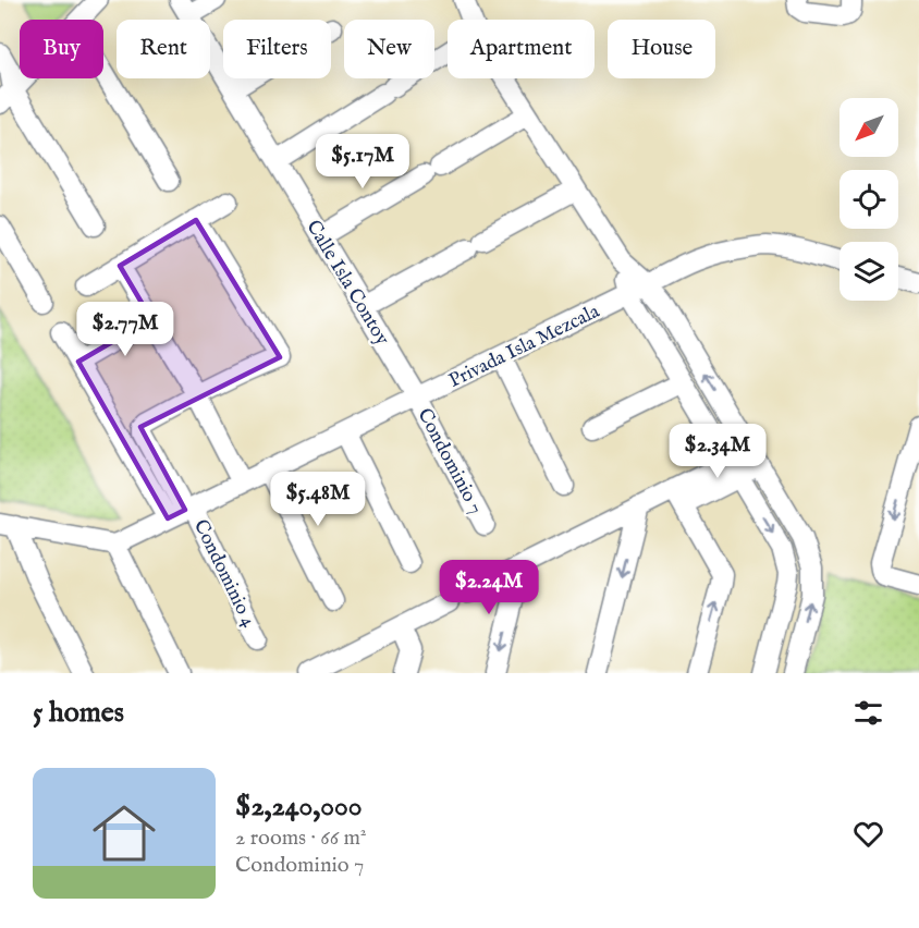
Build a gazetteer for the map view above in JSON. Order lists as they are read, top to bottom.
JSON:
{
  "streets": {
    "street": [
      "Calle Isla Contoy",
      "Privada Isla Mezcala",
      "Condominio 7",
      "Condominio 4"
    ]
  },
  "crossings": [
    ["Calle Isla Contoy", "Privada Isla Mezcala"],
    ["Calle Isla Contoy", "Condominio 7"],
    ["Privada Isla Mezcala", "Condominio 7"],
    ["Privada Isla Mezcala", "Condominio 4"]
  ],
  "north": "bottom left",
  "page": {
    "chip": [
      "Buy",
      "Rent",
      "Filters",
      "New",
      "Apartment",
      "House"
    ],
    "price": [
      "$5.17M",
      "$2.77M",
      "$2.34M",
      "$5.48M",
      "$2.24M"
    ],
    "heading": "5 homes",
    "list": [
      {
        "name": "$2,240,000",
        "note": "2 rooms · 66 m² · Condominio 7"
      }
    ]
  }
}
